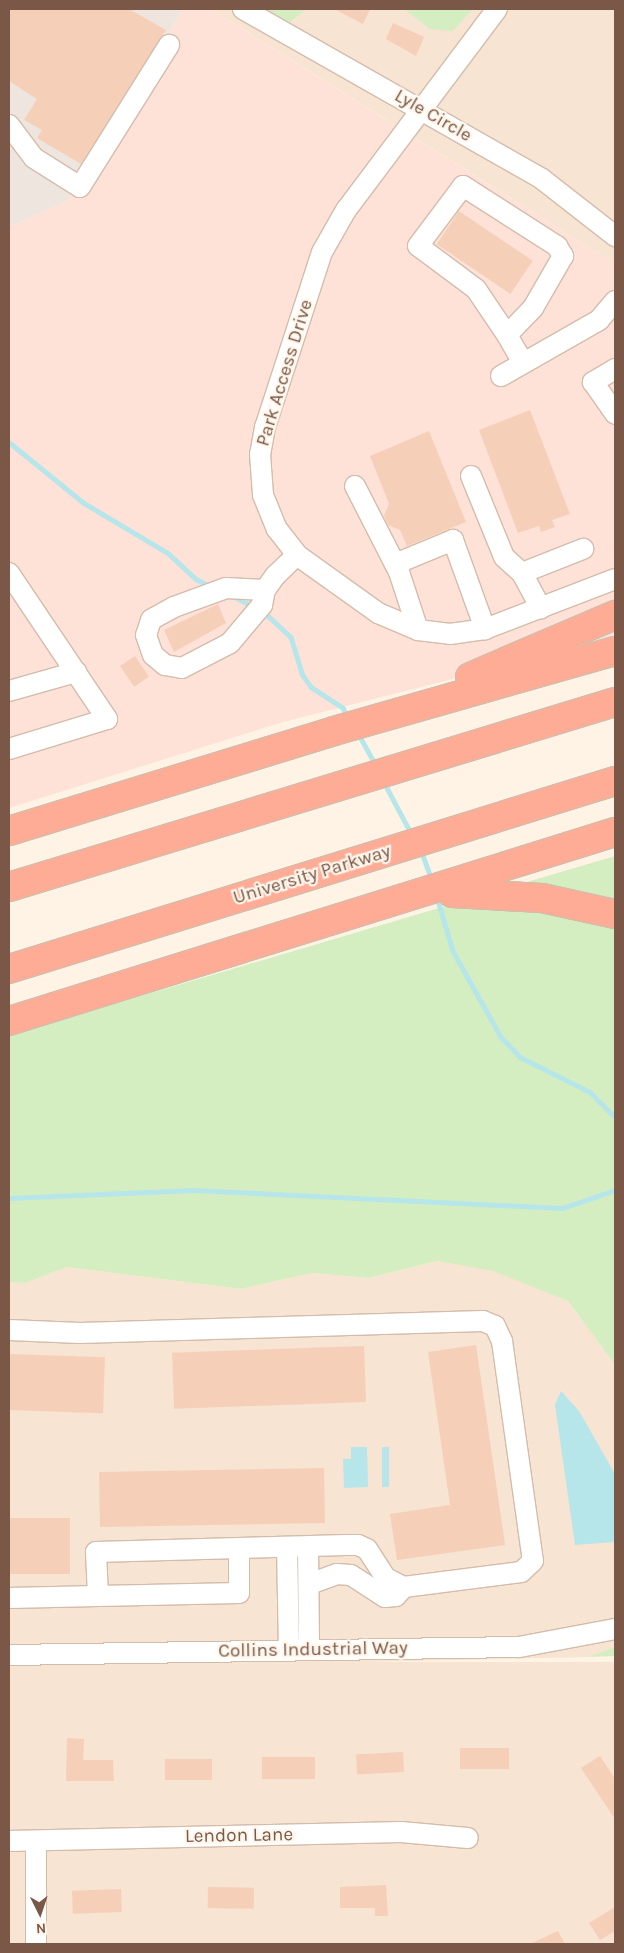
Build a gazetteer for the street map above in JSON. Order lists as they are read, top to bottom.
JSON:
{
  "streets": {
    "highway": ["University Parkway"],
    "street": [
      "Lyle Circle",
      "Park Access Drive",
      "Collins Industrial Way",
      "Lendon Lane"
    ]
  },
  "crossings": [
    ["Lyle Circle", "Park Access Drive"]
  ],
  "north": "bottom"
}
